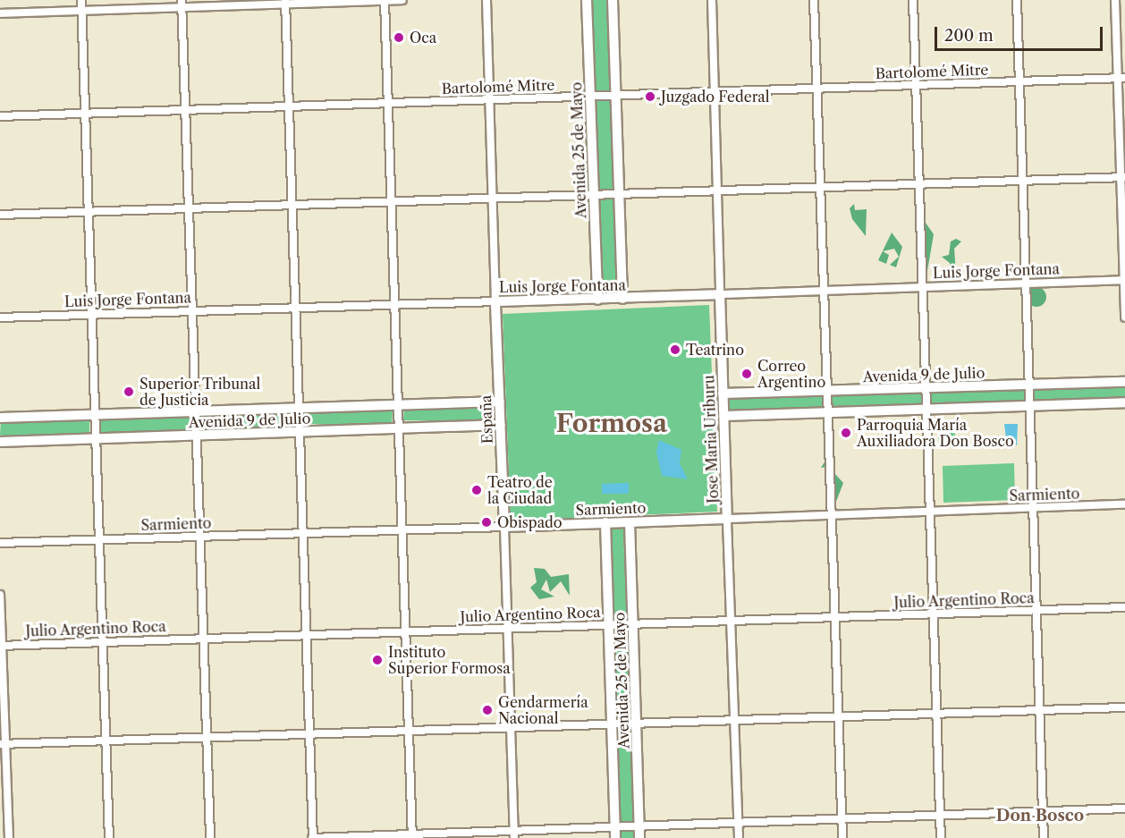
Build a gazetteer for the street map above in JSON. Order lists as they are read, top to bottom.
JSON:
{
  "streets": {
    "main road": [
      "Avenida 25 de Mayo",
      "Luis Jorge Fontana",
      "Avenida 9 de Julio",
      "España",
      "Jose Maria Uriburu",
      "Sarmiento"
    ],
    "street": ["Bartolomé Mitre", "Julio Argentino Roca"]
  },
  "crossings": [
    ["Bartolomé Mitre", "Avenida 25 de Mayo"],
    ["Bartolomé Mitre", "España"],
    ["Avenida 25 de Mayo", "Luis Jorge Fontana"],
    ["Avenida 25 de Mayo", "Sarmiento"],
    ["Avenida 25 de Mayo", "Julio Argentino Roca"],
    ["Luis Jorge Fontana", "España"],
    ["Luis Jorge Fontana", "Jose Maria Uriburu"],
    ["Avenida 9 de Julio", "España"],
    ["Avenida 9 de Julio", "Jose Maria Uriburu"],
    ["España", "Sarmiento"],
    ["España", "Julio Argentino Roca"],
    ["Jose Maria Uriburu", "Sarmiento"]
  ],
  "districts": ["Formosa", "Don Bosco"],
  "places": [
    "Oca",
    "Juzgado Federal",
    "Teatrino",
    "Correo Argentino",
    "Superior Tribunal de Justicia",
    "Parroquia María Auxiliadora Don Bosco",
    "Teatro de la Ciudad",
    "Obispado",
    "Instituto Superior Formosa",
    "Gendarmería Nacional"
  ],
  "scale_bar": "200 m"
}
